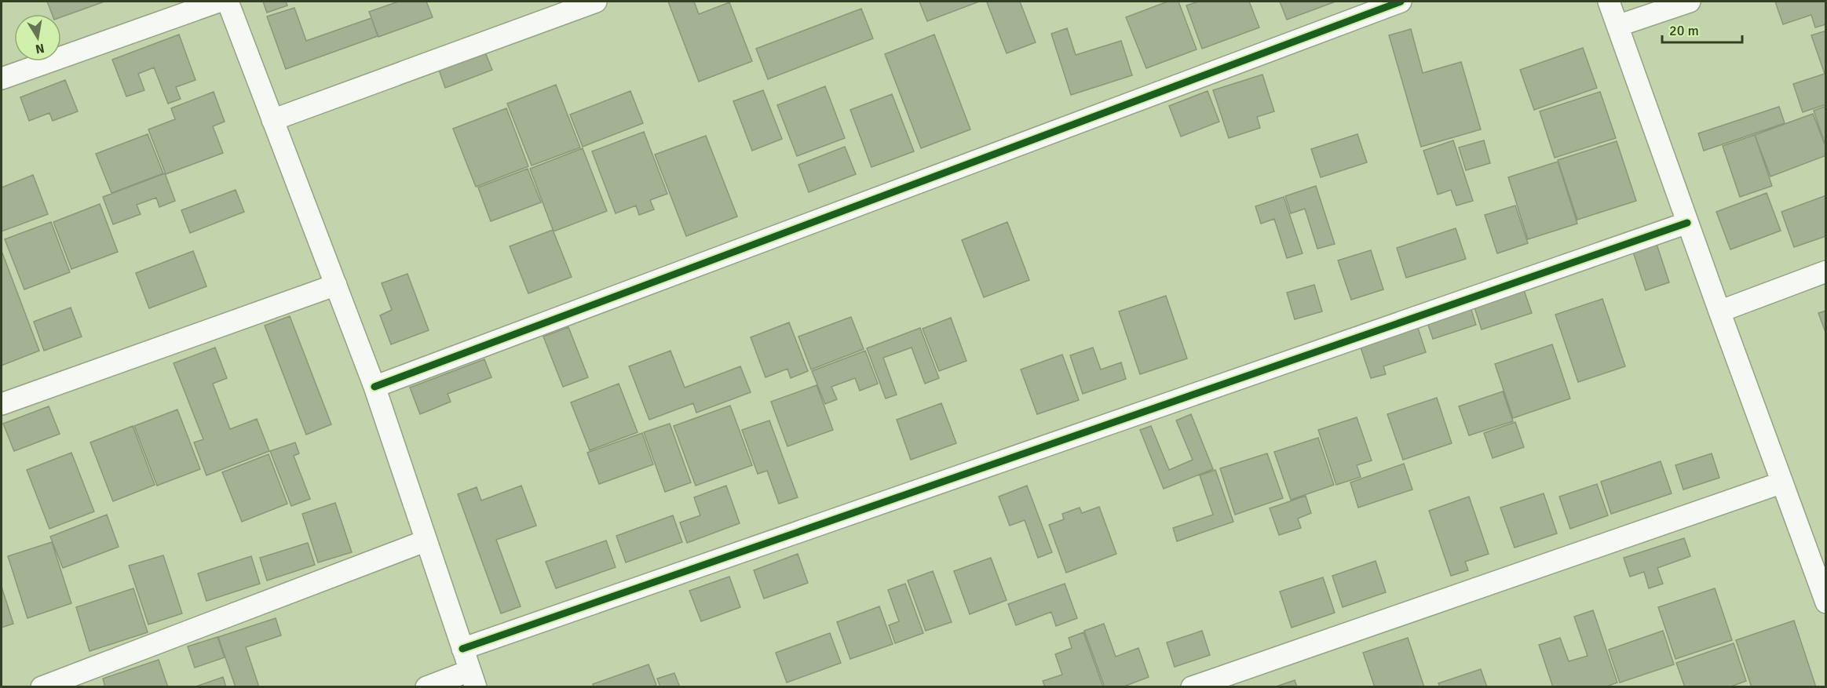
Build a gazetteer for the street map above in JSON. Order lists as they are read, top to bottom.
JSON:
{
  "scale_bar": "20 m",
  "north": "bottom"
}
